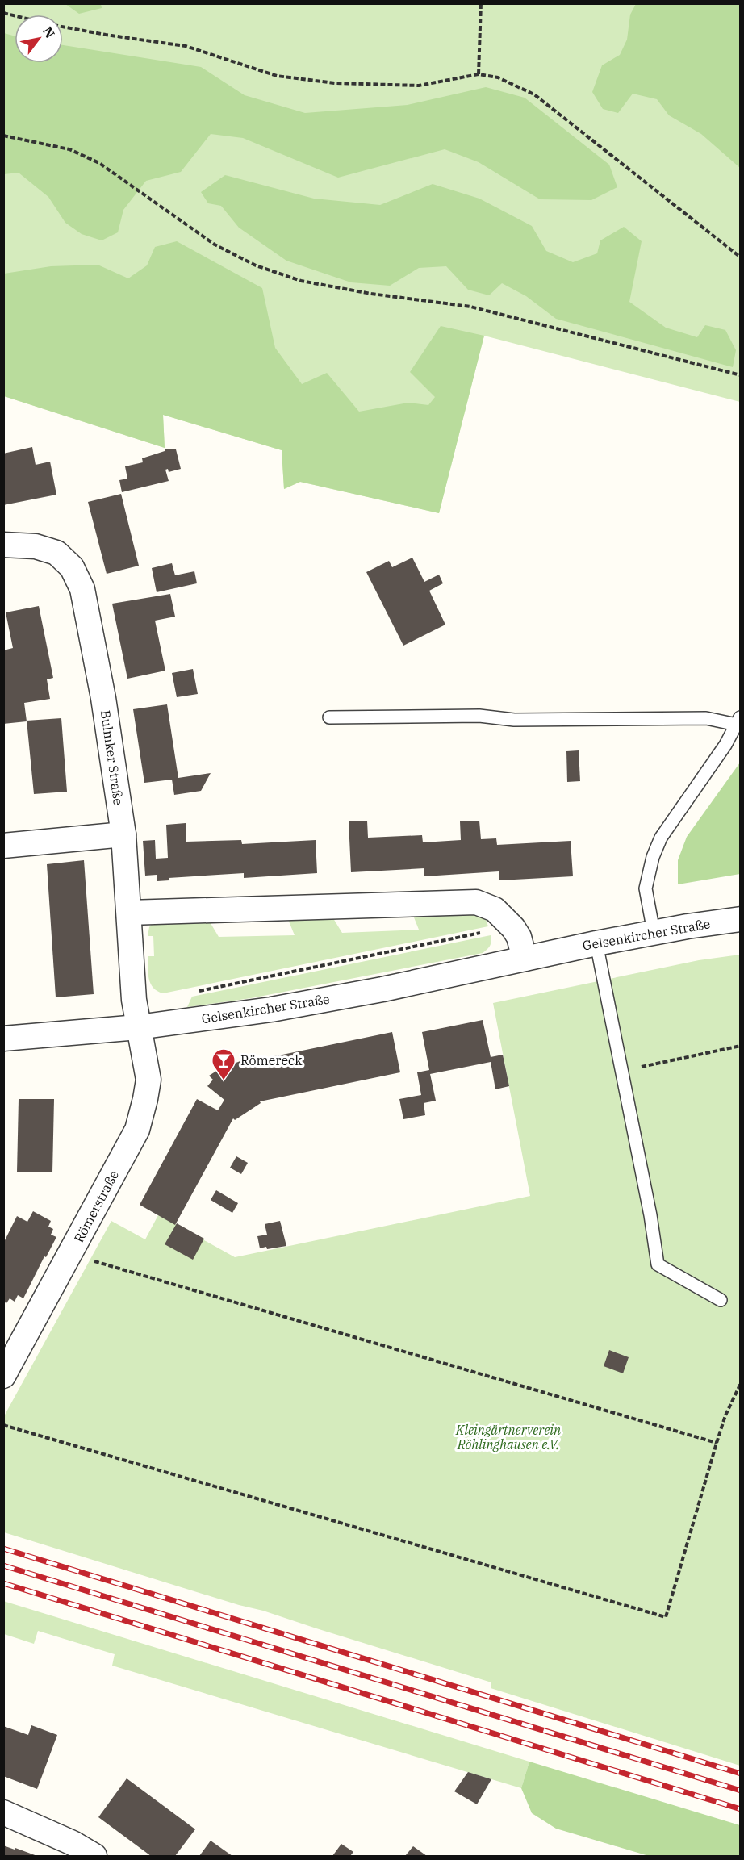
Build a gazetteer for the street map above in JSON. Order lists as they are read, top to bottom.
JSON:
{
  "streets": {
    "street": ["Bulmker Straße", "Gelsenkircher Straße", "Römerstraße"]
  },
  "crossings": [
    ["Bulmker Straße", "Gelsenkircher Straße"],
    ["Bulmker Straße", "Römerstraße"],
    ["Gelsenkircher Straße", "Römerstraße"]
  ],
  "parks": ["Kleingärtnerverein Röhlinghausen e.V."],
  "places": {
    "bar": ["Römereck"]
  },
  "north": "top right"
}
